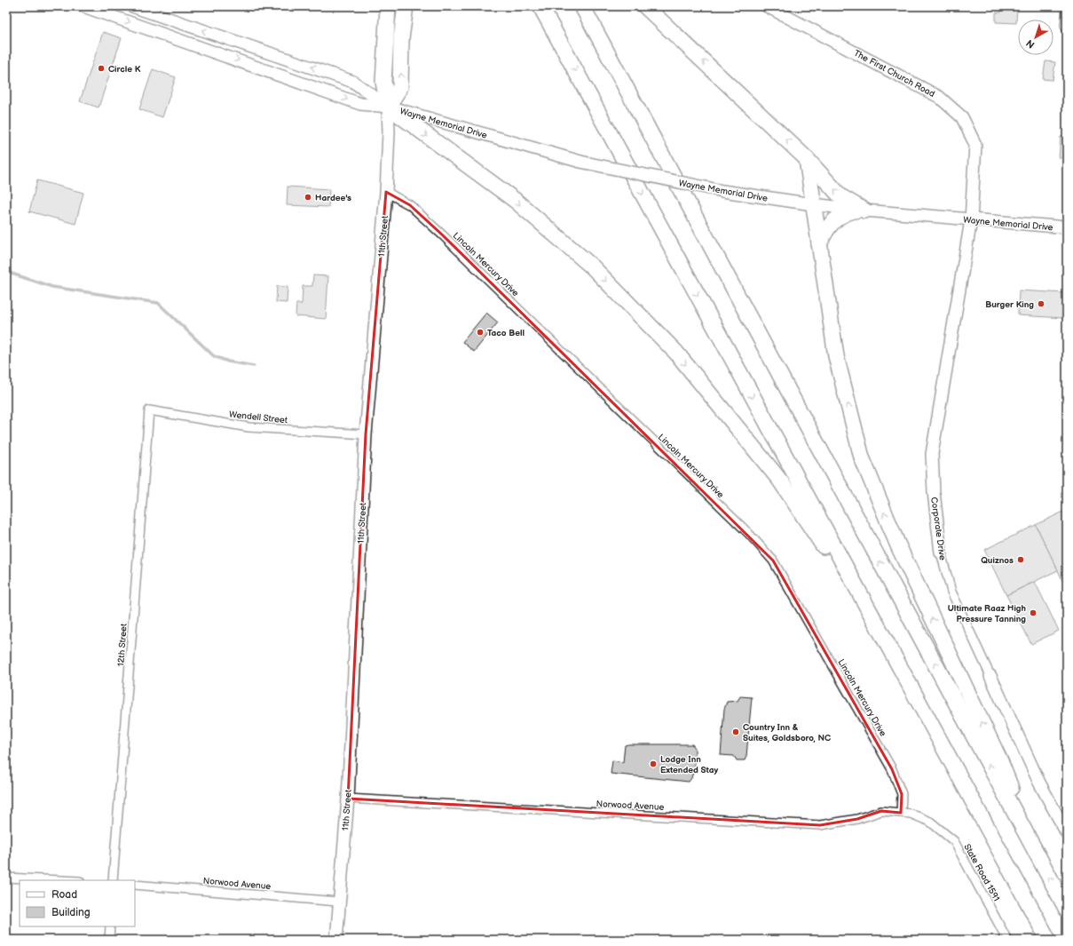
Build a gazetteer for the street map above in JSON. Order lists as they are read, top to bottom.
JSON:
{
  "streets": {
    "street": [
      "The First Church Road",
      "Wayne Memorial Drive",
      "11th Street",
      "Lincoln Mercury Drive",
      "Wendell Street",
      "Corporate Drive",
      "12th Street",
      "Norwood Avenue",
      "State Road 1591"
    ]
  },
  "crossings": [
    ["The First Church Road", "Wayne Memorial Drive"],
    ["The First Church Road", "Corporate Drive"],
    ["Wayne Memorial Drive", "11th Street"],
    ["Wayne Memorial Drive", "Corporate Drive"],
    ["11th Street", "Lincoln Mercury Drive"],
    ["11th Street", "Wendell Street"],
    ["11th Street", "Norwood Avenue"],
    ["Lincoln Mercury Drive", "Norwood Avenue"],
    ["Wendell Street", "12th Street"],
    ["Norwood Avenue", "State Road 1591"]
  ],
  "places": [
    "Circle K",
    "Hardee's",
    "Burger King",
    "Taco Bell",
    "Quiznos",
    "Ultimate Raaz High Pressure Tanning",
    "Country Inn & Suites, Goldsboro, NC",
    "Lodge Inn Extended Stay"
  ],
  "legend": ["Road", "Building"],
  "north": "bottom left"
}
